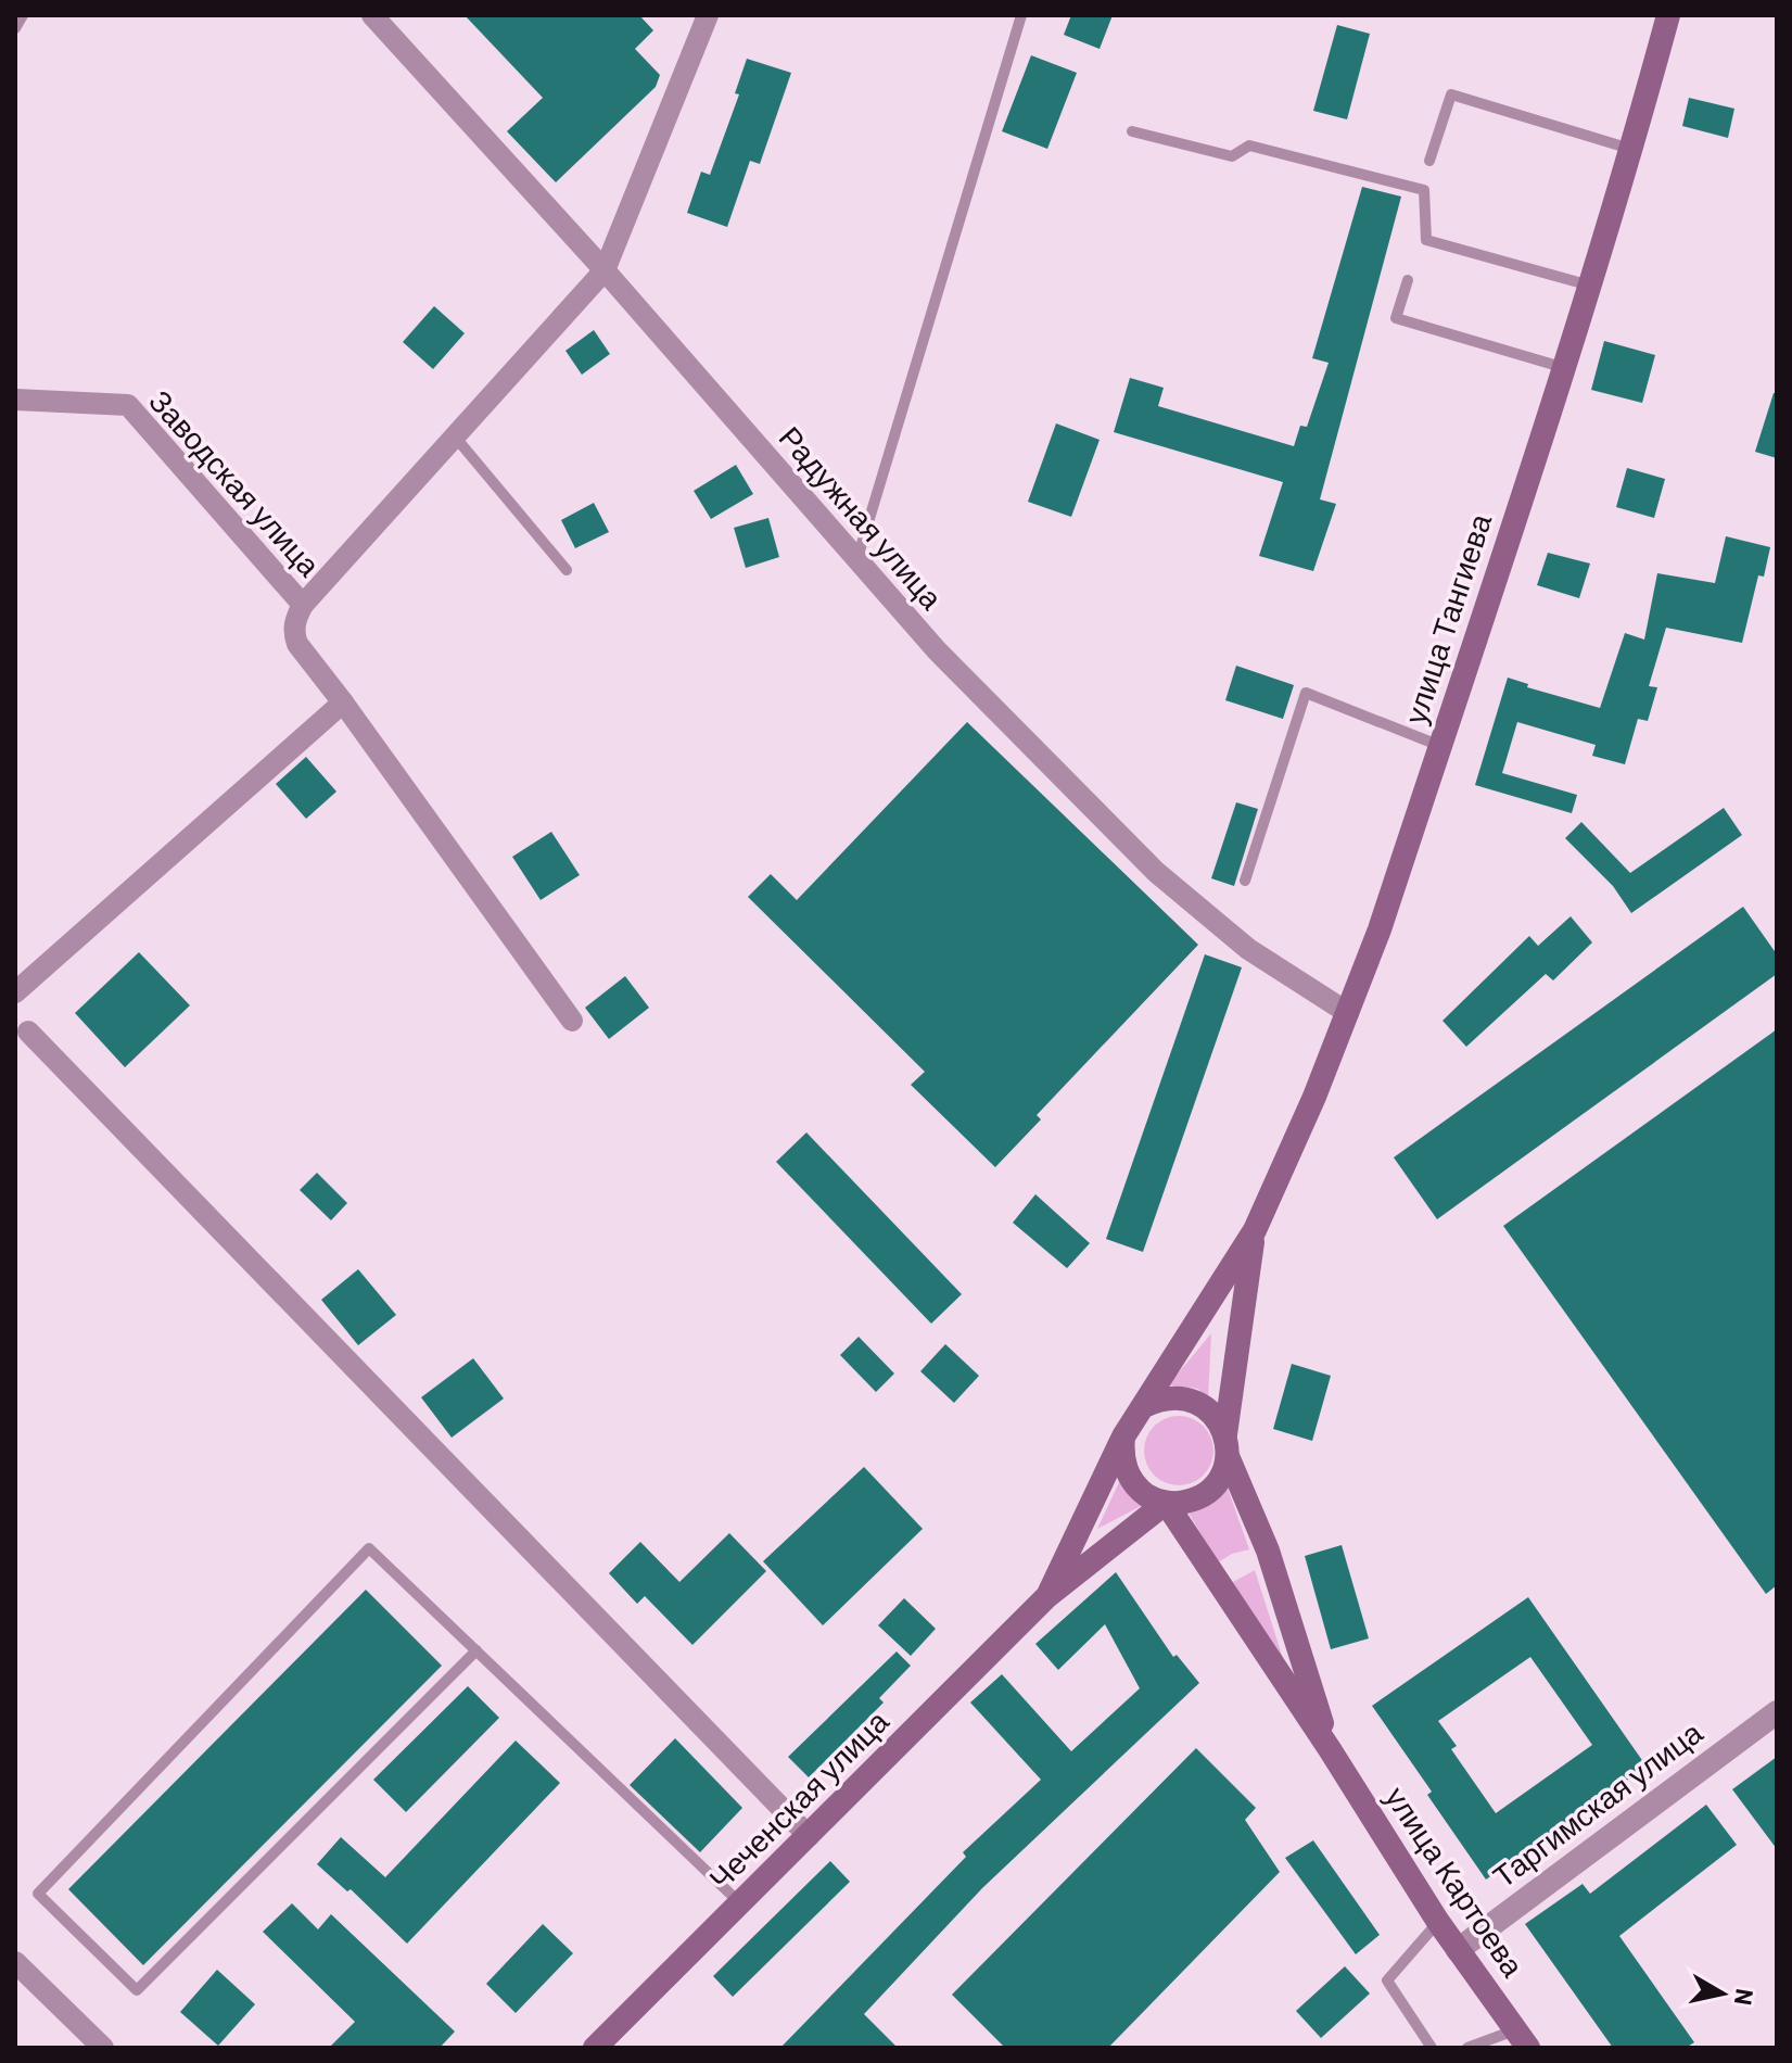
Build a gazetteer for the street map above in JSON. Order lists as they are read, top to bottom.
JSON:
{
  "streets": {
    "main road": ["улица Тангиева", "Чеченская улица", "улица Картоева"],
    "street": ["Заводская улица", "Радужная улица", "Таргимская улица"]
  },
  "crossings": [
    ["Радужная улица", "улица Тангиева"],
    ["Чеченская улица", "улица Картоева"],
    ["Таргимская улица", "улица Картоева"]
  ],
  "north": "right"
}
